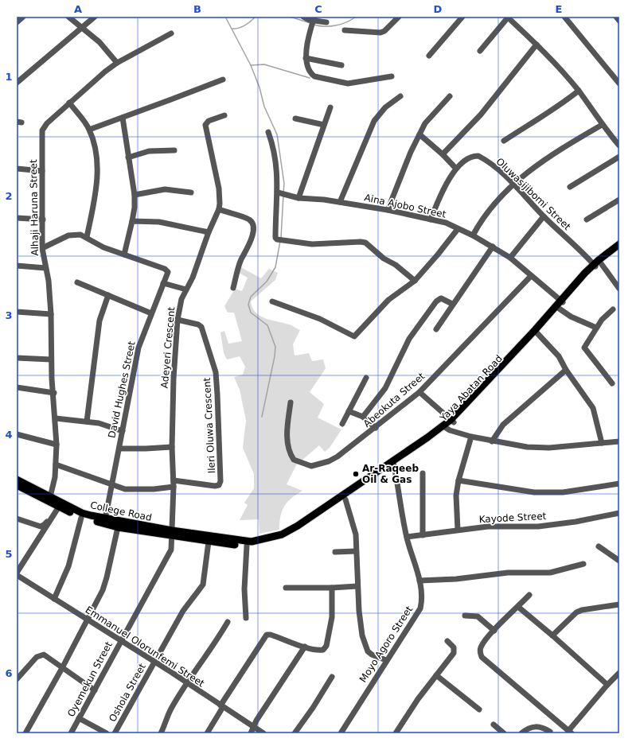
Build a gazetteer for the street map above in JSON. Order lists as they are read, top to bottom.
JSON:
{
  "streets": {
    "main road": ["Yaya Abatan Road", "College Road"],
    "street": [
      "Oluwasijibomi Street",
      "Aina Ajobo Street",
      "Alhaji Haruna Street",
      "Adeyeri Crescent",
      "David Hughes Street",
      "Abeokuta Street",
      "Ileri Oluwa Crescent",
      "Kayode Street",
      "Moyo Agoro Street",
      "Emmanuel Olorunfemi Street",
      "Oyemekun Street",
      "Oshola Street"
    ]
  },
  "crossings": [
    ["Oluwasijibomi Street", "Aina Ajobo Street"],
    ["Oluwasijibomi Street", "Yaya Abatan Road"],
    ["Aina Ajobo Street", "Yaya Abatan Road"],
    ["Aina Ajobo Street", "Abeokuta Street"],
    ["Alhaji Haruna Street", "David Hughes Street"],
    ["Alhaji Haruna Street", "College Road"],
    ["Adeyeri Crescent", "Yaya Abatan Road"],
    ["Adeyeri Crescent", "Ileri Oluwa Crescent"],
    ["Adeyeri Crescent", "College Road"],
    ["Adeyeri Crescent", "Oyemekun Street"],
    ["Yaya Abatan Road", "College Road"],
    ["Yaya Abatan Road", "Moyo Agoro Street"],
    ["Yaya Abatan Road", "Oyemekun Street"],
    ["Yaya Abatan Road", "Oshola Street"],
    ["David Hughes Street", "College Road"],
    ["College Road", "Oyemekun Street"],
    ["Kayode Street", "Moyo Agoro Street"],
    ["Emmanuel Olorunfemi Street", "Oyemekun Street"],
    ["Emmanuel Olorunfemi Street", "Oshola Street"]
  ],
  "places": ["Ar-Raqeeb Oil & Gas"],
  "grid": {
    "columns": [
      "A",
      "B",
      "C",
      "D",
      "E"
    ],
    "rows": [
      "1",
      "2",
      "3",
      "4",
      "5",
      "6"
    ]
  }
}
